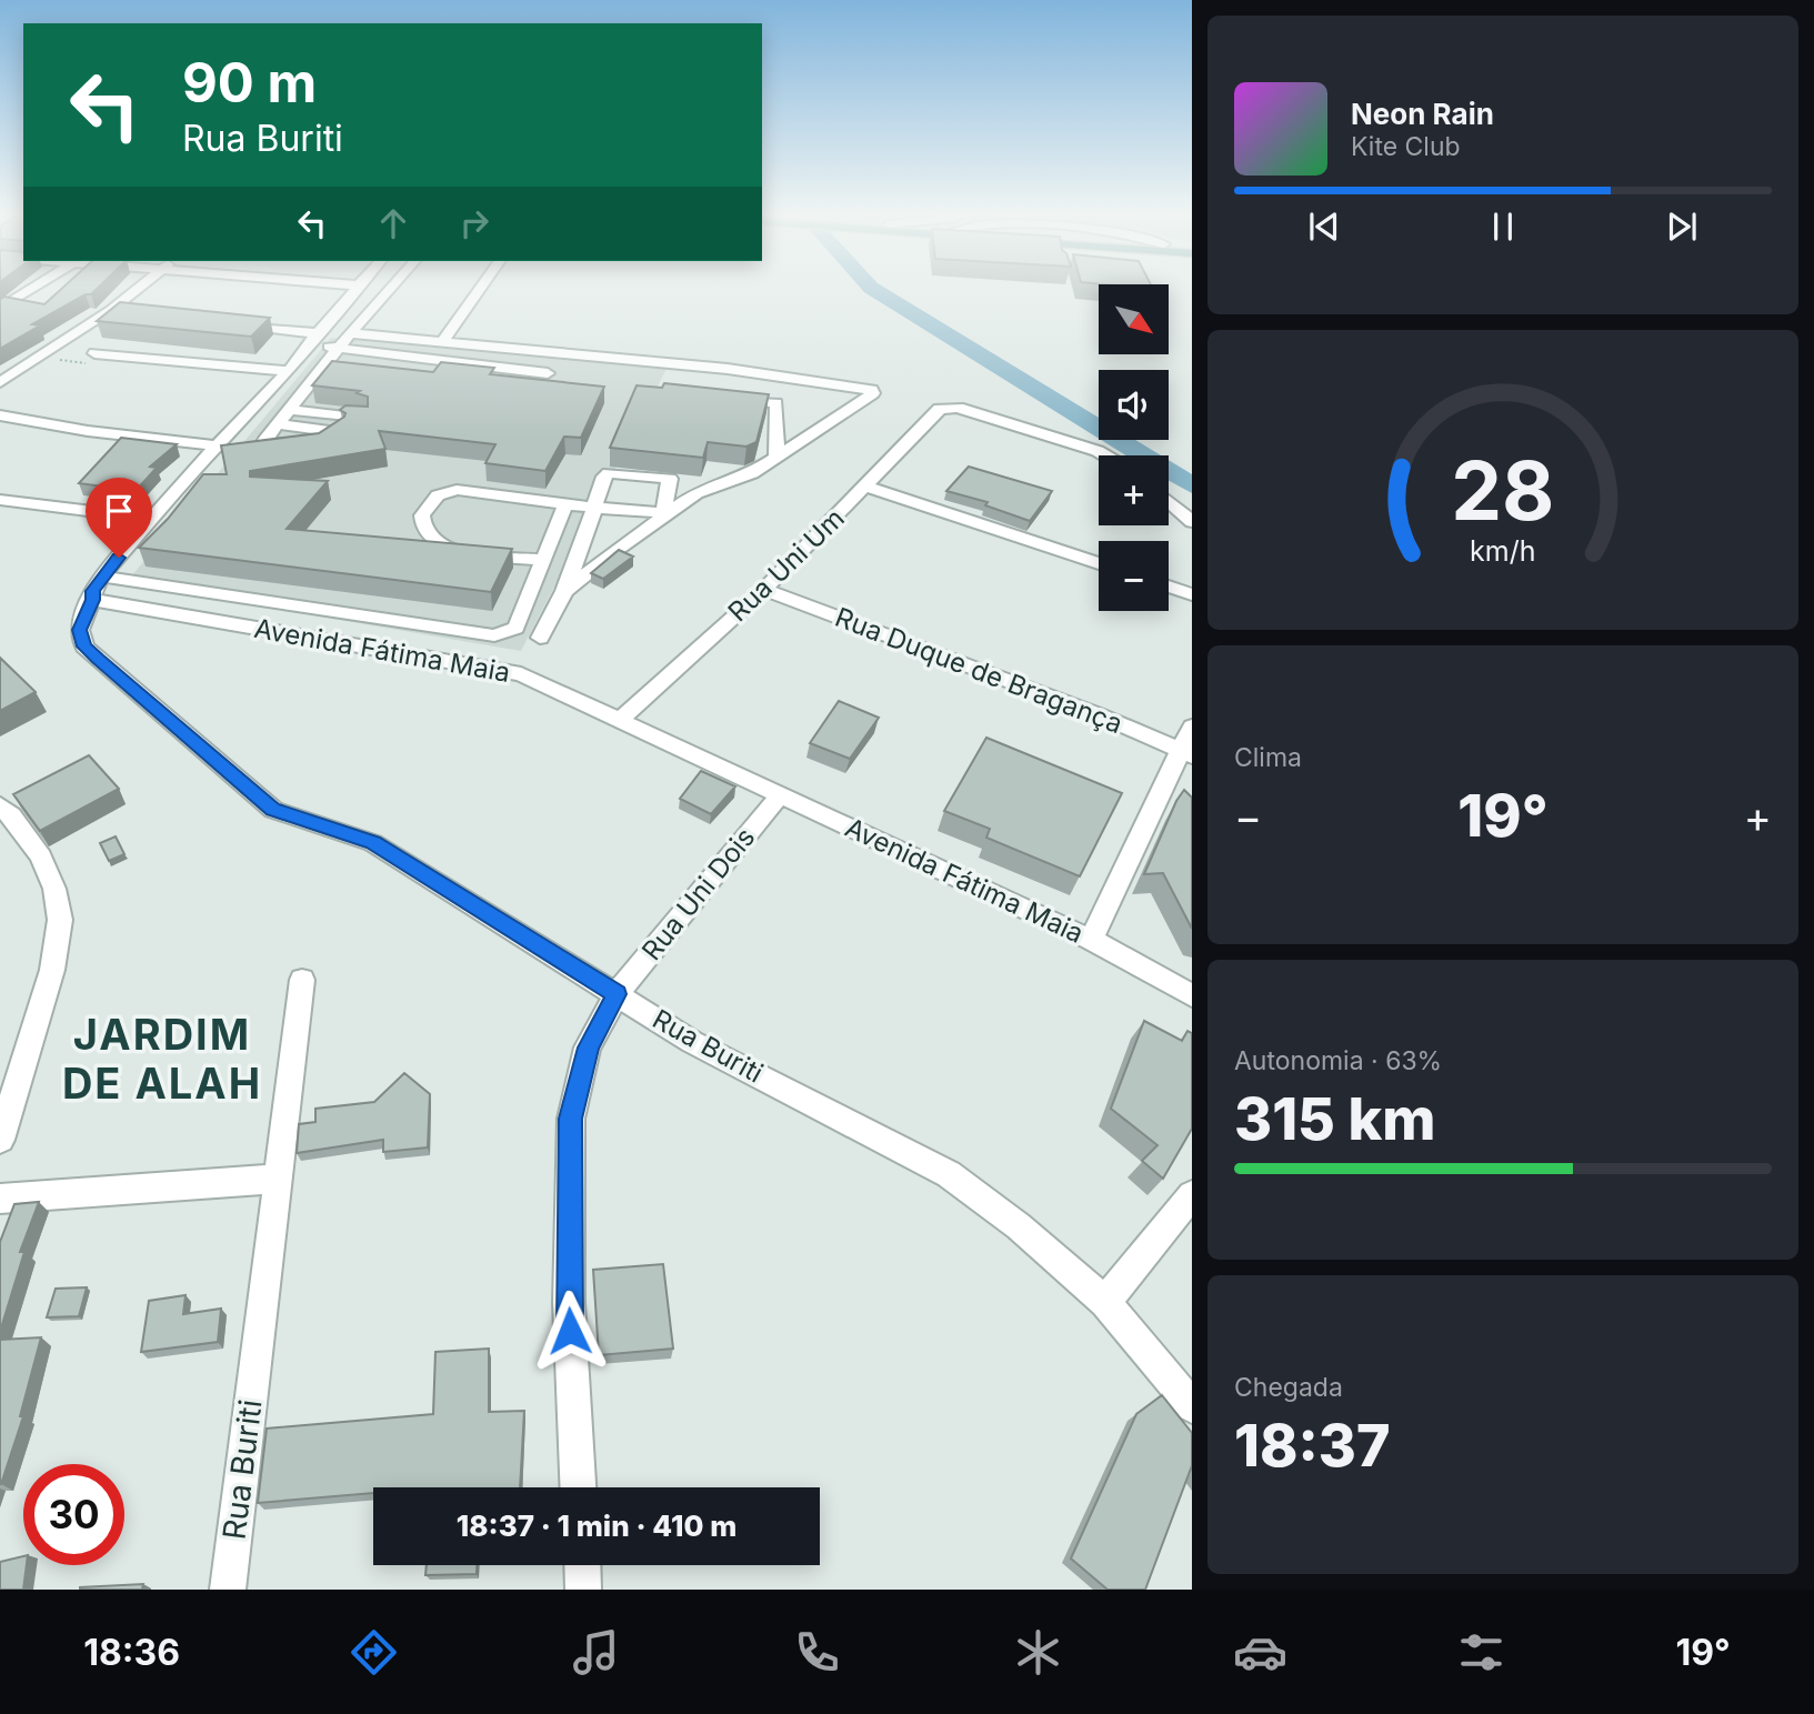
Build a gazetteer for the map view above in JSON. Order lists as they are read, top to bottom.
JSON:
{
  "streets": {
    "street": [
      "Rua Uni Um",
      "Avenida Fátima Maia",
      "Rua Duque de Bragança",
      "Rua Uni Dois",
      "Rua Buriti"
    ]
  },
  "crossings": [
    ["Rua Uni Um", "Avenida Fátima Maia"],
    ["Rua Uni Um", "Rua Duque de Bragança"],
    ["Avenida Fátima Maia", "Rua Uni Dois"],
    ["Avenida Fátima Maia", "Rua Buriti"],
    ["Rua Uni Dois", "Rua Buriti"]
  ],
  "districts": ["JARDIM DE ALAH"],
  "north": "bottom right",
  "page": {
    "turn": ["90 m", "Rua Buriti"],
    "song": ["Neon Rain", "Kite Club"],
    "map_buttons": ["+", "−"],
    "tile": [
      "Clima",
      ["Autonomia · 63%", "315 km"],
      ["Chegada", "18:37"]
    ],
    "heat": ["−", "19°", "+"],
    "limit": "30",
    "trip": "18:37 · 1 min · 410 m",
    "tabs": ["18:36", "19°"],
    "gauge": ["28", "km/h"]
  }
}
